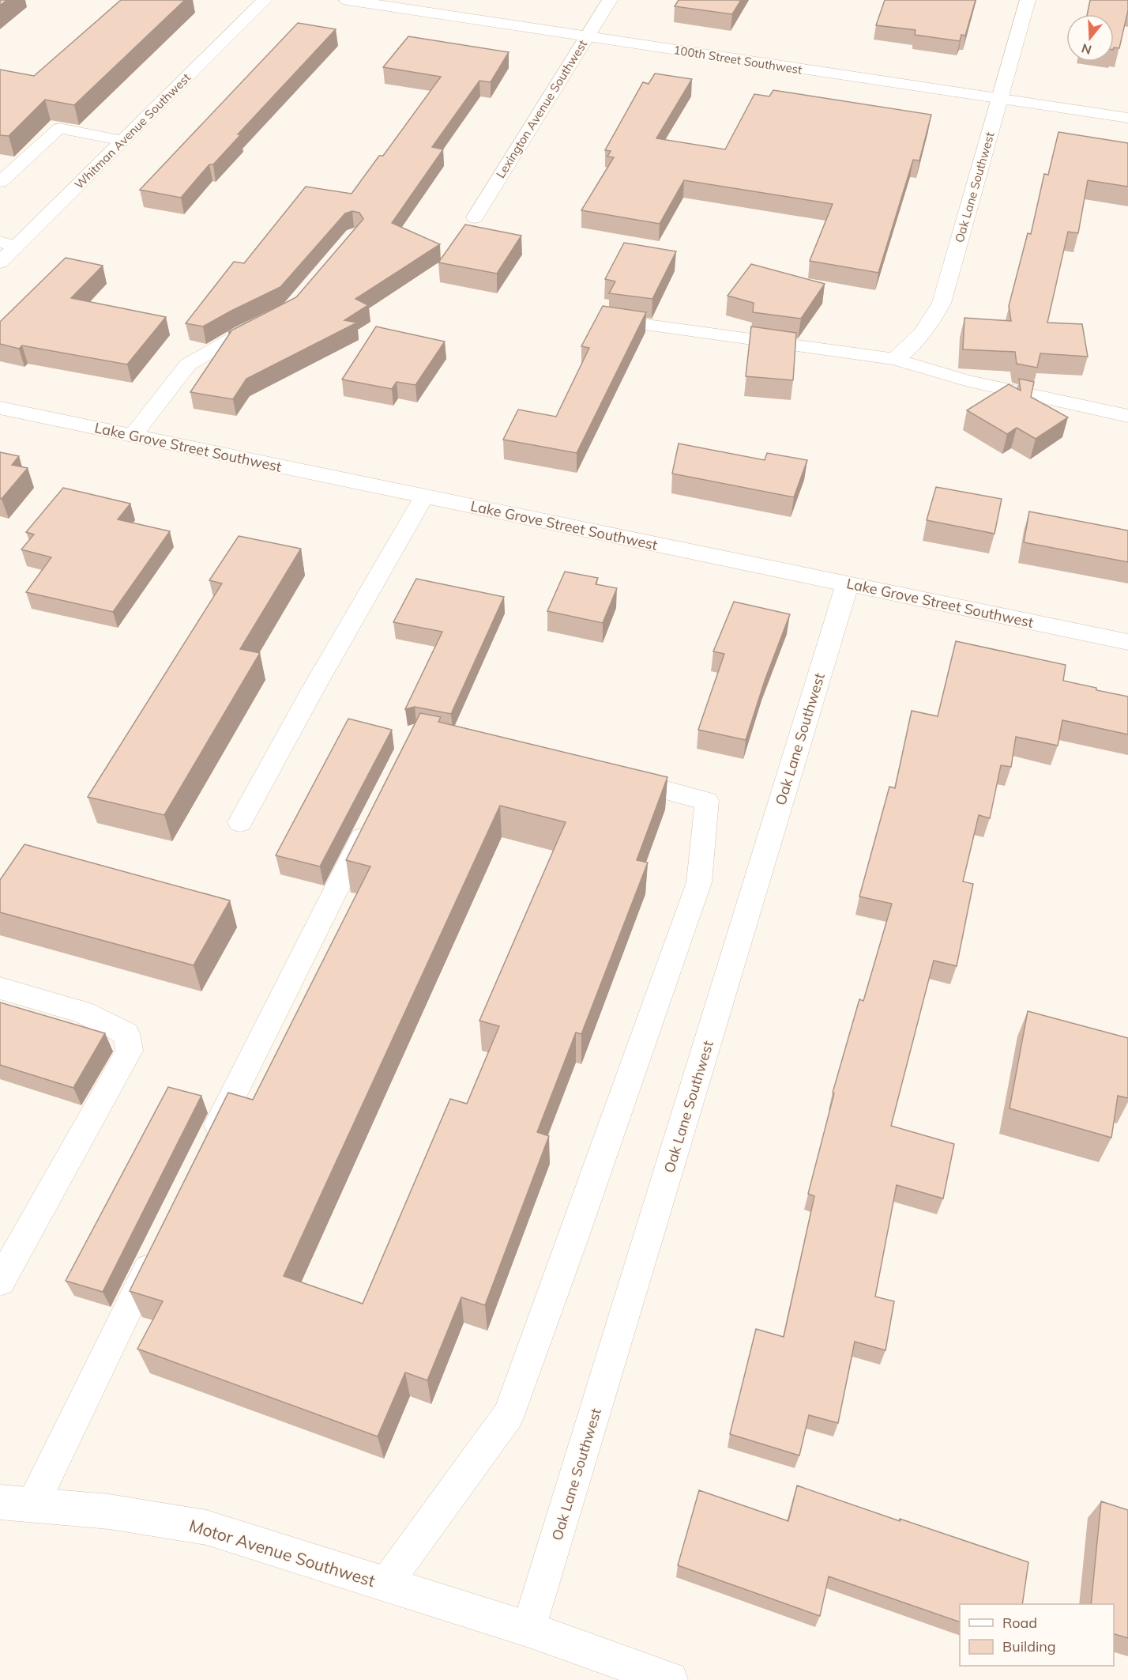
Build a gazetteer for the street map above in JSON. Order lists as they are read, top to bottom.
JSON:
{
  "streets": {
    "street": [
      "100th Street Southwest",
      "Lexington Avenue Southwest",
      "Whitman Avenue Southwest",
      "Oak Lane Southwest",
      "Lake Grove Street Southwest",
      "Motor Avenue Southwest"
    ]
  },
  "crossings": [
    ["100th Street Southwest", "Lexington Avenue Southwest"],
    ["100th Street Southwest", "Oak Lane Southwest"],
    ["Oak Lane Southwest", "Lake Grove Street Southwest"],
    ["Oak Lane Southwest", "Motor Avenue Southwest"]
  ],
  "legend": ["Road", "Building"],
  "north": "bottom"
}
